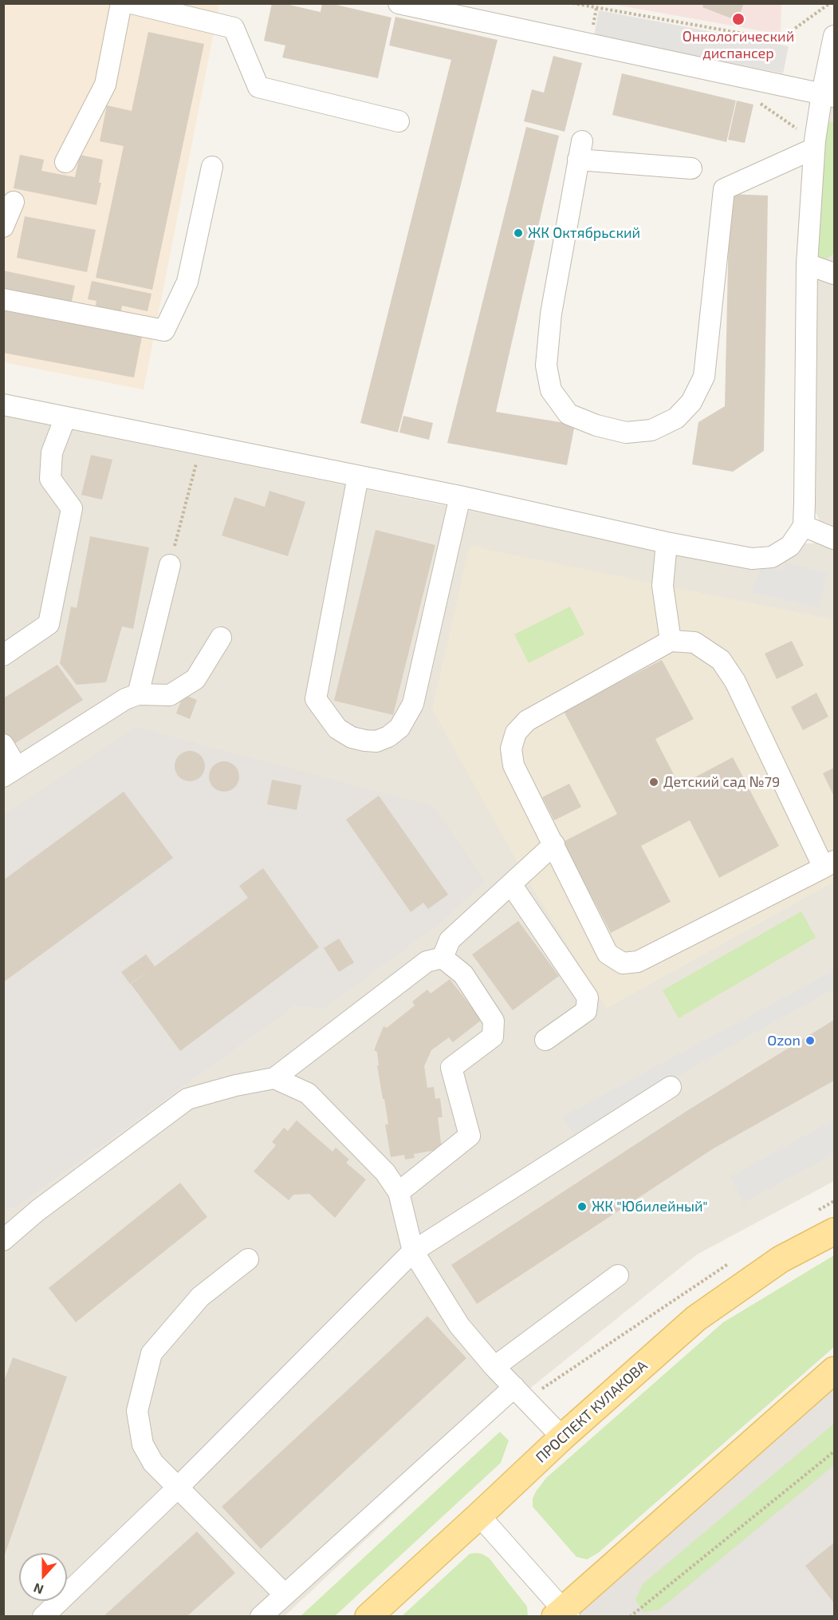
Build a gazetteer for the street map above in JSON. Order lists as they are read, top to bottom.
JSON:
{
  "streets": {
    "main road": ["ПРОСПЕКТ КУЛАКОВА"]
  },
  "places": [
    "Онкологический диспансер",
    "ЖК Октябрьский",
    "Детский сад №79",
    "Ozon",
    "ЖК \"Юбилейный\""
  ],
  "north": "bottom"
}
